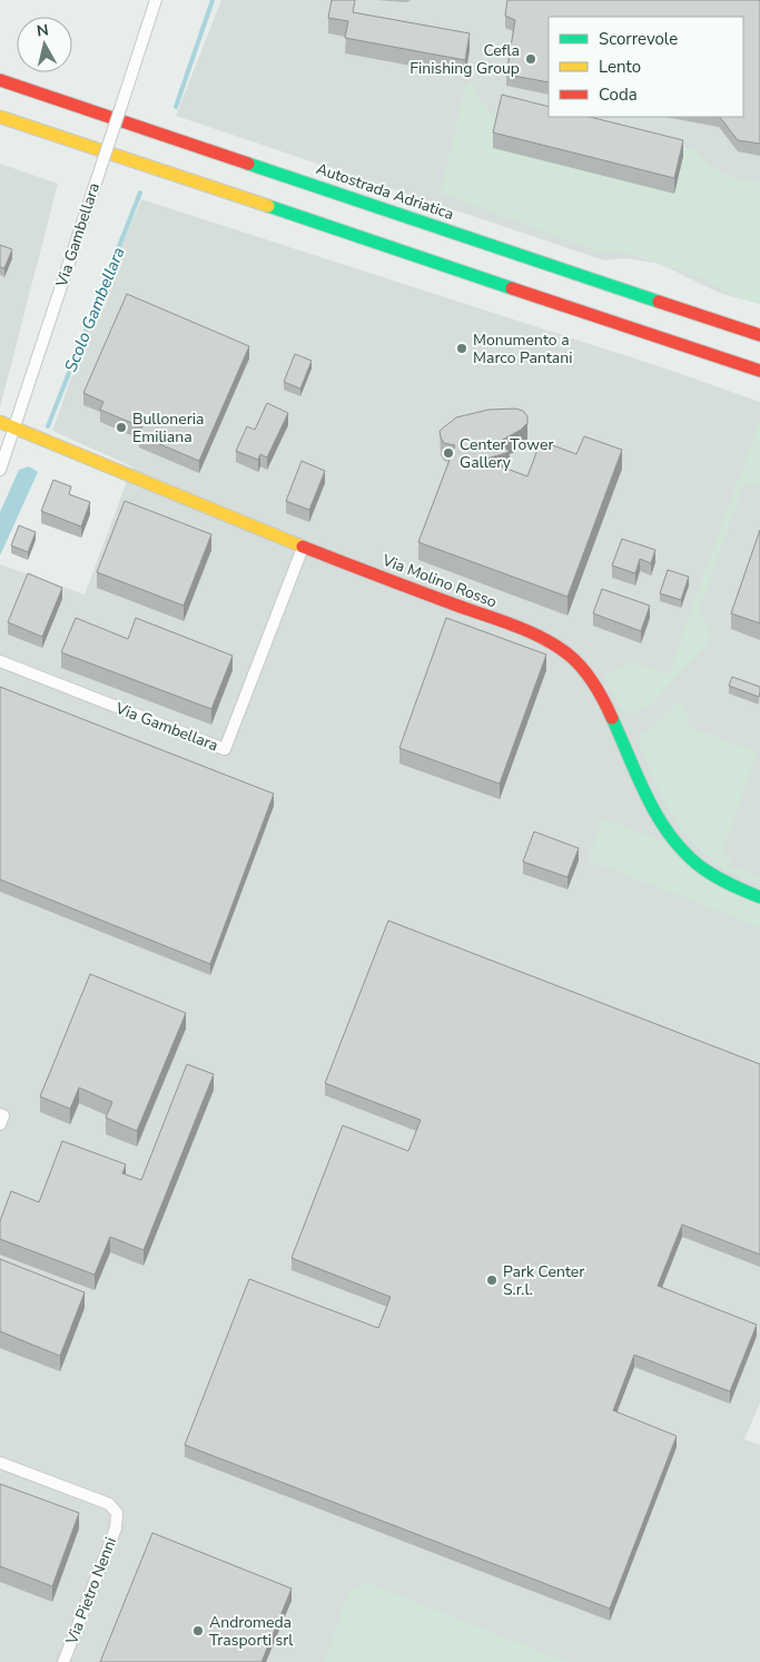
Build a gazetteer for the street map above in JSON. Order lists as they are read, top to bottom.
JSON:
{
  "streets": {
    "main road": ["Autostrada Adriatica", "Via Molino Rosso"],
    "street": ["Via Gambellara", "Via Pietro Nenni"]
  },
  "crossings": [
    ["Via Gambellara", "Via Molino Rosso"]
  ],
  "water": ["Scolo Gambellara"],
  "places": [
    "Cefla Finishing Group",
    "Monumento a Marco Pantani",
    "Bulloneria Emiliana",
    "Center Tower Gallery",
    "Park Center S.r.l.",
    "Andromeda Trasporti srl"
  ],
  "legend": ["Scorrevole", "Lento", "Coda"],
  "north": "top"
}
